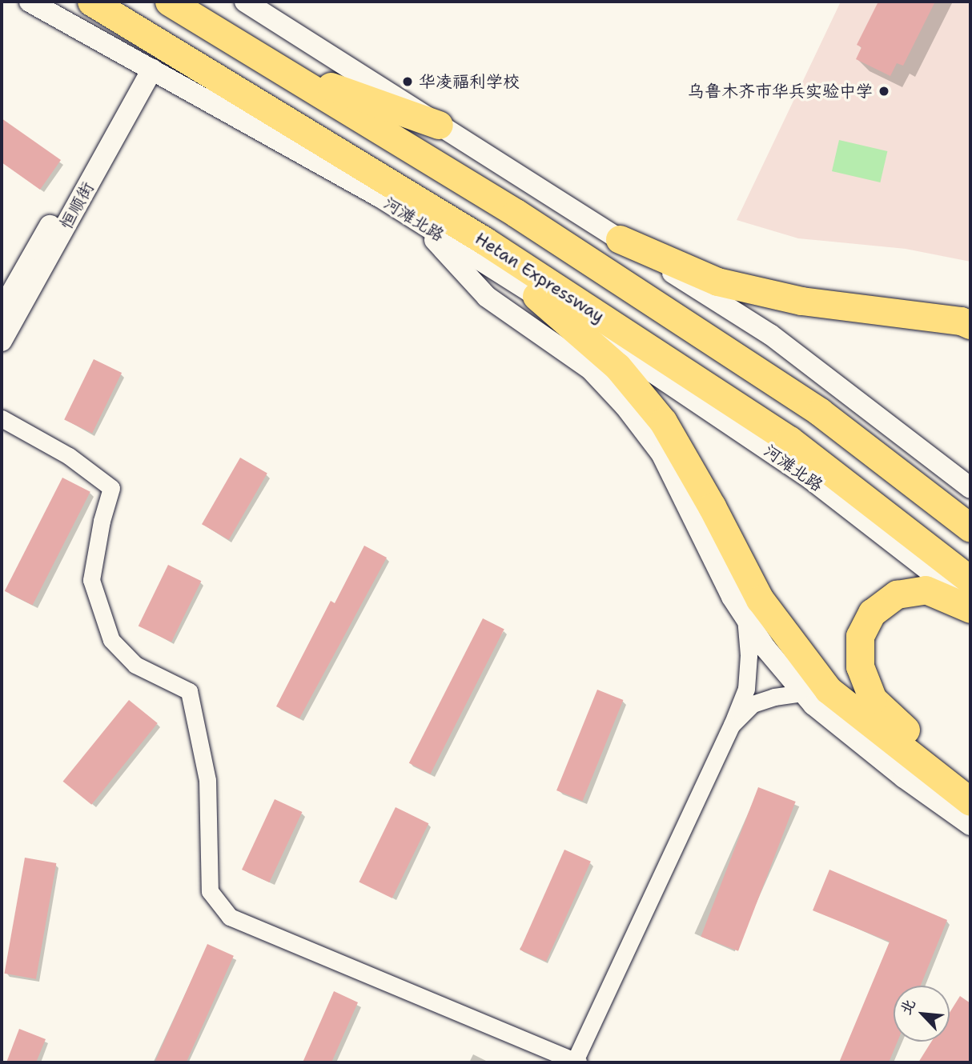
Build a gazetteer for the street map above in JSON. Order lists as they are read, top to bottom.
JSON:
{
  "streets": {
    "highway": ["Hetan Expressway"],
    "street": ["恒顺街", "河滩北路"]
  },
  "crossings": [
    ["恒顺街", "河滩北路"]
  ],
  "places": ["华凌福利学校", "乌鲁木齐市华兵实验中学"],
  "north": "top left"
}
